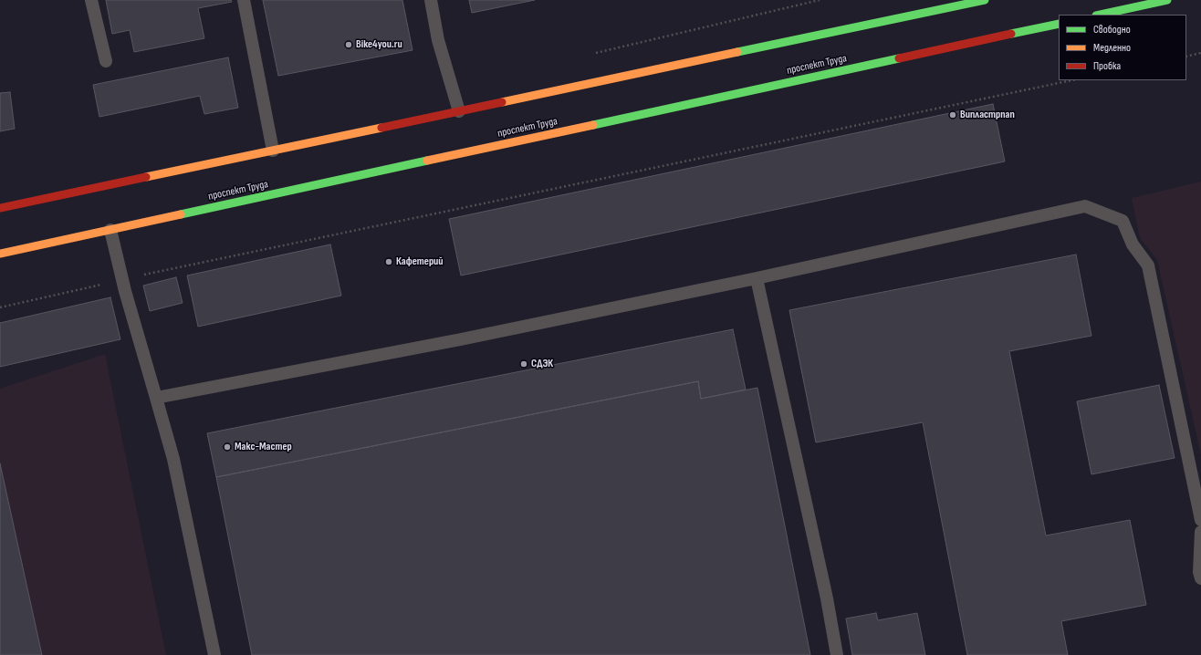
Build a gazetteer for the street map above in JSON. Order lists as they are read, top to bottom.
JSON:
{
  "streets": {
    "main road": ["проспект Труда"]
  },
  "places": [
    "Bike4you.ru",
    "Випластрпап",
    "Кафетерий",
    "СДЭК",
    "Макс-Мастер"
  ],
  "legend": ["Свободно", "Медленно", "Пробка"]
}
